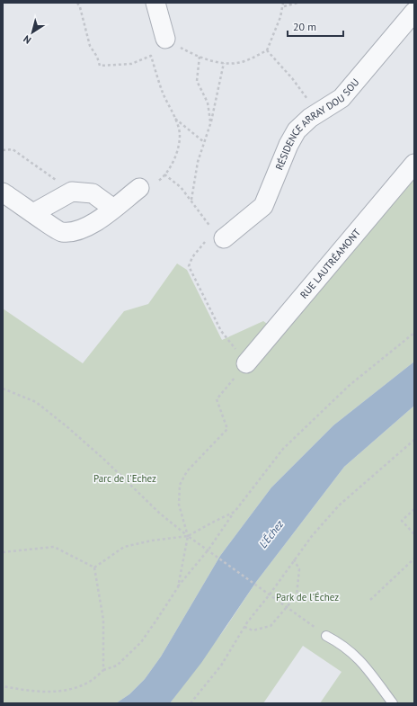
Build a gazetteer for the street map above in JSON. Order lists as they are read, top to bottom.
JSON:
{
  "streets": {
    "street": ["RÉSIDENCE ARRAY DOU SOU", "RUE LAUTRÉAMONT"]
  },
  "water": ["L'Échez"],
  "parks": ["Parc de l'Echez", "Park de l'Échez"],
  "scale_bar": "20 m",
  "north": "bottom left"
}
